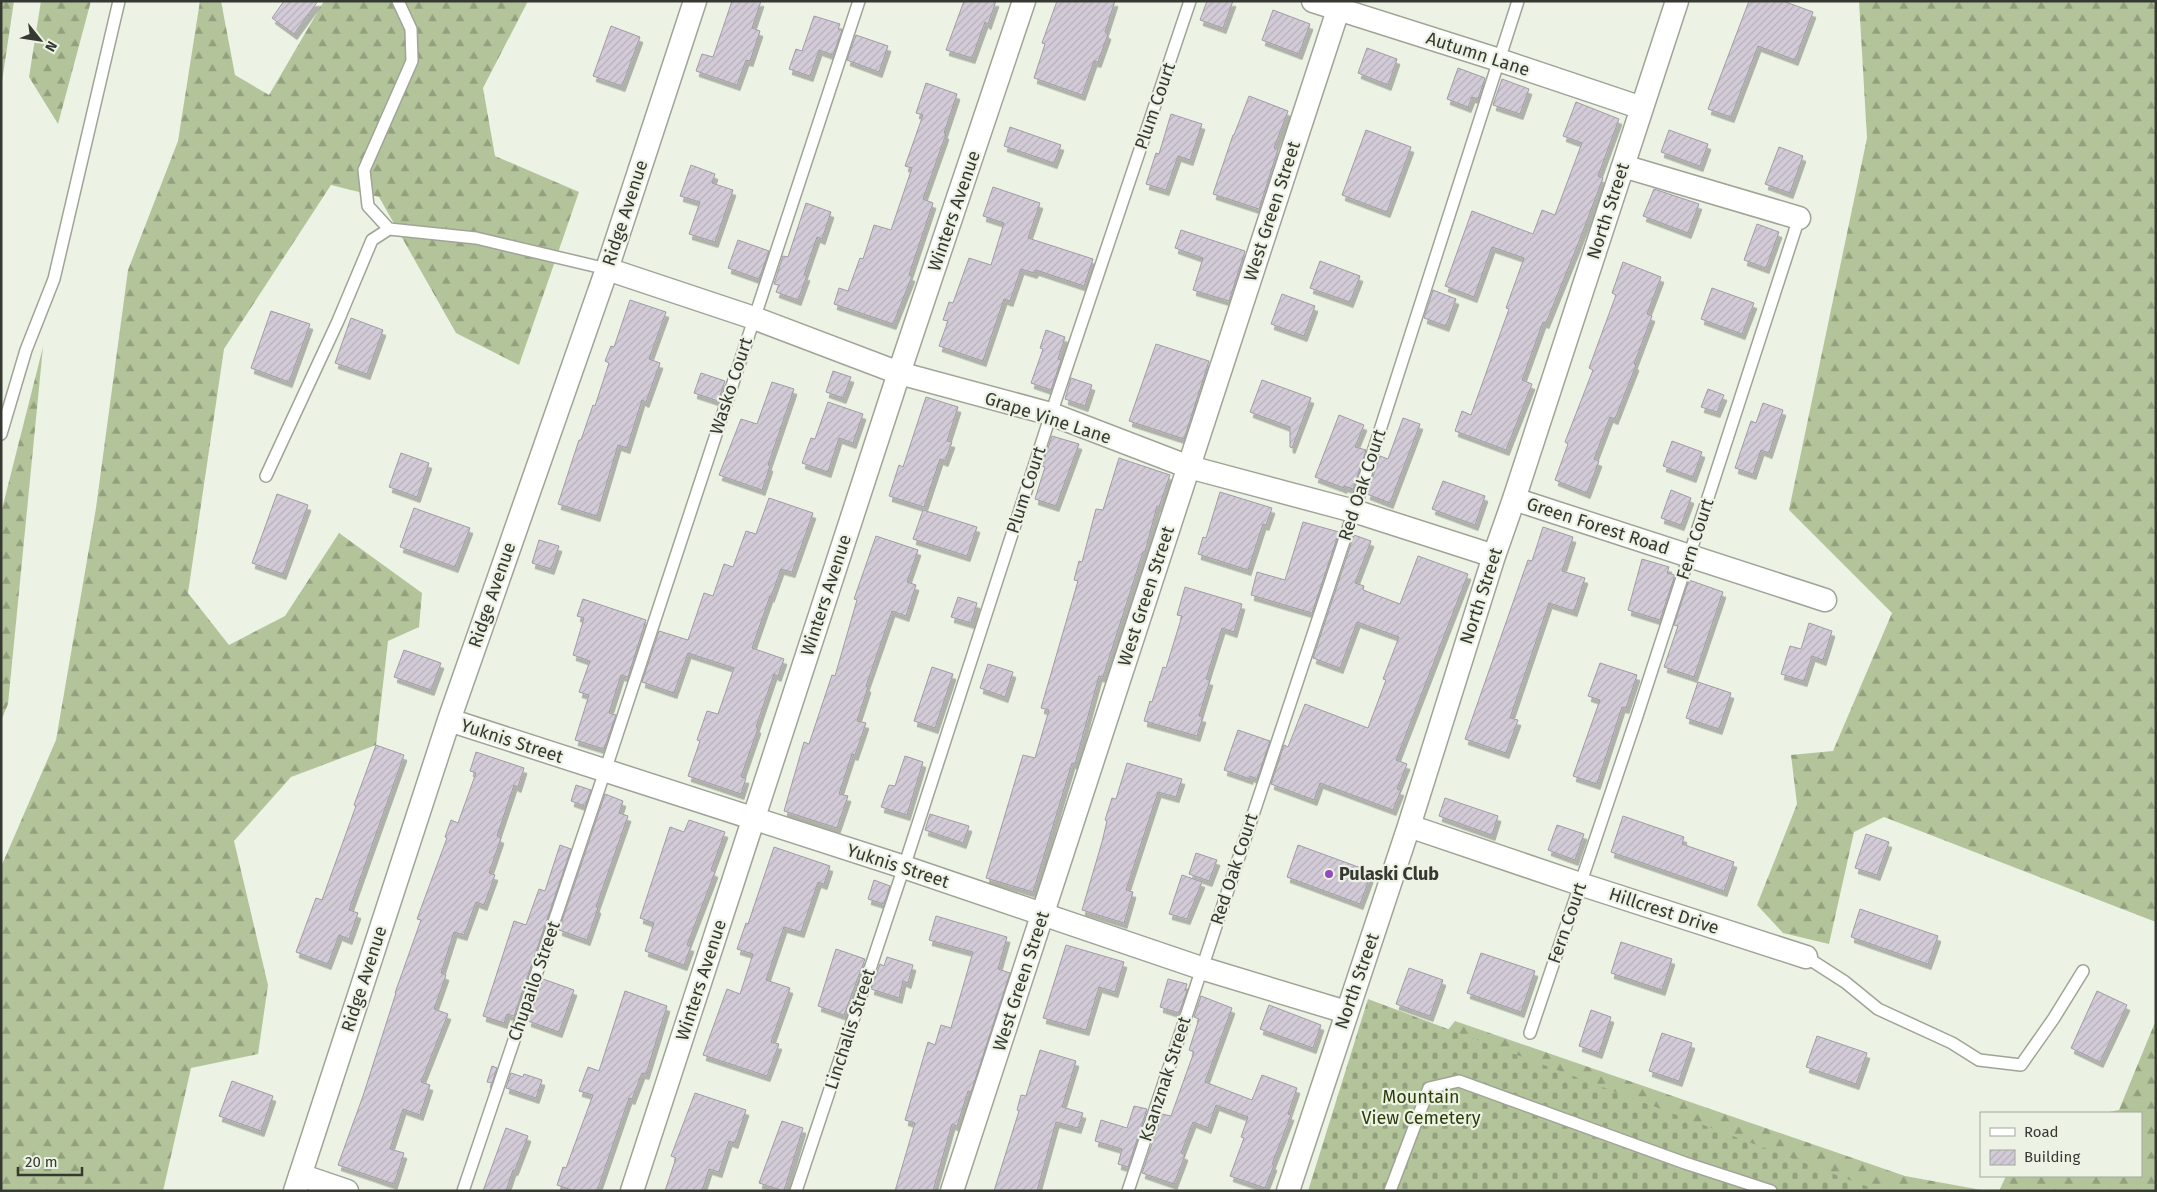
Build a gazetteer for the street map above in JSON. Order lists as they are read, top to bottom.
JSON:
{
  "streets": {
    "street": [
      "Autumn Lane",
      "Winters Avenue",
      "West Green Street",
      "North Street",
      "Ridge Avenue",
      "Grape Vine Lane",
      "Green Forest Road",
      "Fern Court",
      "Yuknis Street",
      "Hillcrest Drive"
    ],
    "lane": [
      "Plum Court",
      "Wasko Court",
      "Red Oak Court",
      "Chupailo Street",
      "Linchalis Street",
      "Ksanznak Street"
    ]
  },
  "crossings": [
    ["Autumn Lane", "West Green Street"],
    ["Autumn Lane", "North Street"],
    ["Autumn Lane", "Red Oak Court"],
    ["Plum Court", "Grape Vine Lane"],
    ["Plum Court", "Yuknis Street"],
    ["Plum Court", "Linchalis Street"],
    ["Winters Avenue", "Grape Vine Lane"],
    ["Winters Avenue", "Yuknis Street"],
    ["West Green Street", "Grape Vine Lane"],
    ["West Green Street", "Yuknis Street"],
    ["North Street", "Grape Vine Lane"],
    ["North Street", "Green Forest Road"],
    ["North Street", "Fern Court"],
    ["North Street", "Yuknis Street"],
    ["North Street", "Hillcrest Drive"],
    ["Ridge Avenue", "Grape Vine Lane"],
    ["Ridge Avenue", "Yuknis Street"],
    ["Wasko Court", "Grape Vine Lane"],
    ["Wasko Court", "Yuknis Street"],
    ["Wasko Court", "Chupailo Street"],
    ["Grape Vine Lane", "Red Oak Court"],
    ["Red Oak Court", "Yuknis Street"],
    ["Red Oak Court", "Ksanznak Street"],
    ["Green Forest Road", "Fern Court"],
    ["Fern Court", "Hillcrest Drive"],
    ["Yuknis Street", "Chupailo Street"],
    ["Yuknis Street", "Linchalis Street"],
    ["Yuknis Street", "Ksanznak Street"]
  ],
  "parks": ["Mountain View Cemetery"],
  "places": ["Pulaski Club"],
  "legend": ["Road", "Building"],
  "scale_bar": "20 m",
  "north": "bottom right"
}
